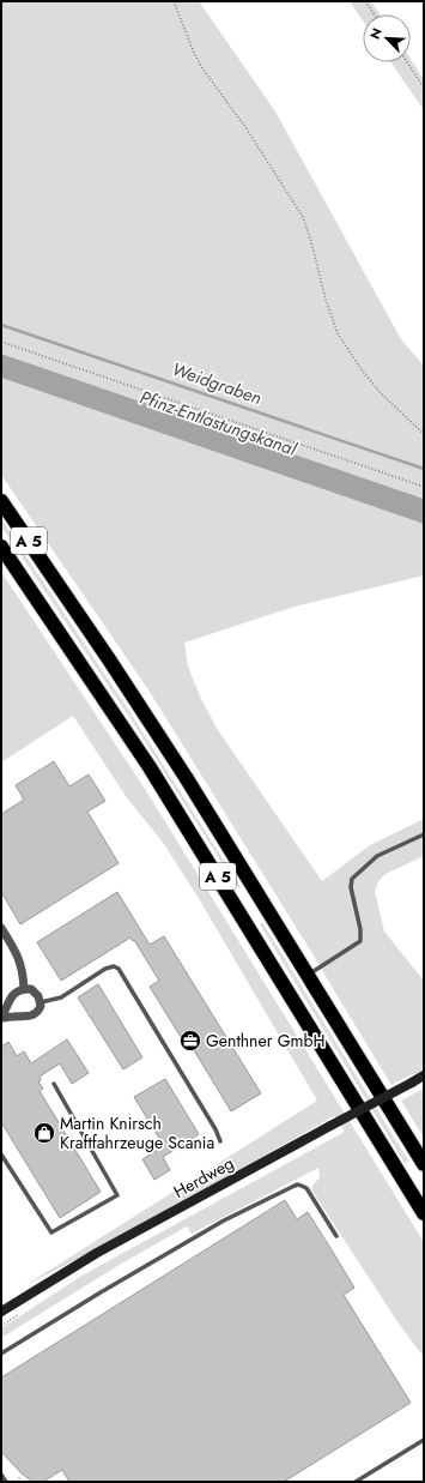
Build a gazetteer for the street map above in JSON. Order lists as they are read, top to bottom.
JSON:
{
  "streets": {
    "highway": ["A 5"],
    "main road": ["Herdweg"]
  },
  "water": ["Weidgraben", "Pfinz-Entlastungskanal"],
  "places": {
    "office": ["Genthner GmbH"],
    "shop": ["Martin Knirsch Kraftfahrzeuge Scania"]
  },
  "north": "top left"
}
